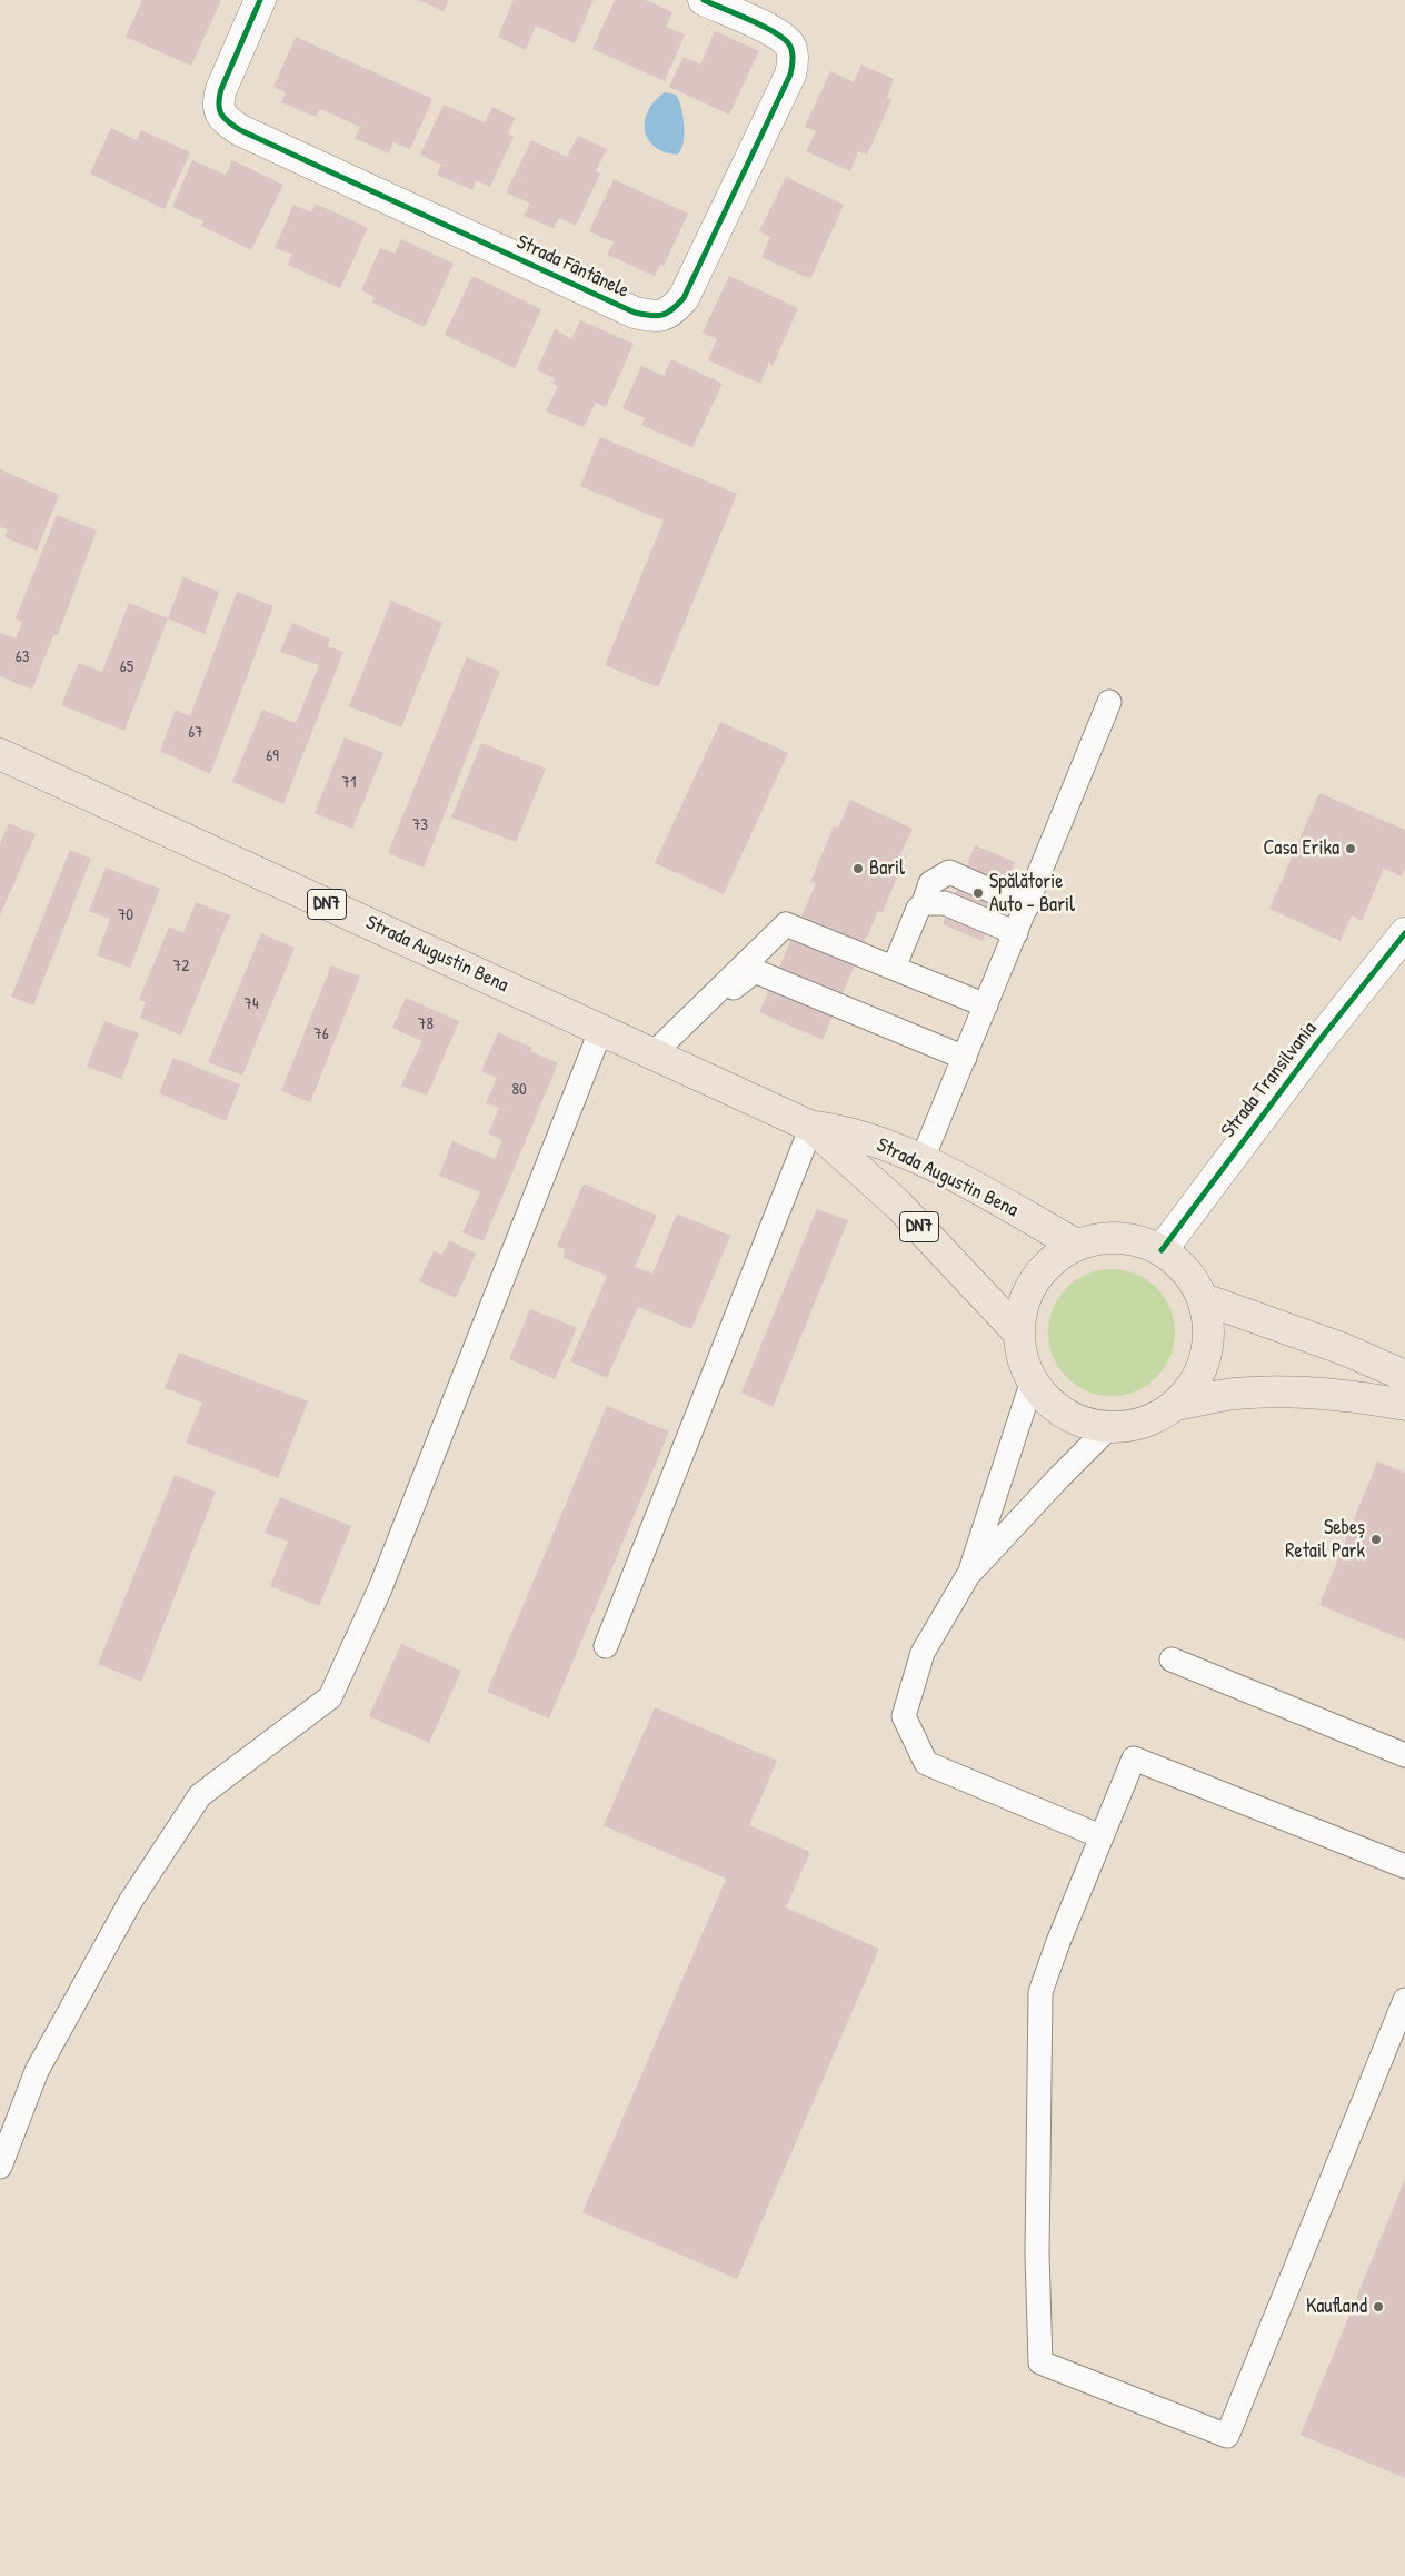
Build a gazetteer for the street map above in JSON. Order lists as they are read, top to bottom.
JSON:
{
  "streets": {
    "main road": ["DN7", "Strada Augustin Bena"],
    "street": ["Strada Fântânele", "Strada Transilvania"]
  },
  "crossings": [
    ["Strada Augustin Bena", "Strada Transilvania"]
  ],
  "places": [
    "Casa Erika",
    "Baril",
    "Spălătorie Auto - Baril",
    "Sebeș Retail Park",
    "Kaufland"
  ],
  "house_numbers": [
    "63",
    "65",
    "67",
    "69",
    "71",
    "73",
    "70",
    "72",
    "74",
    "78",
    "76",
    "80"
  ]
}
